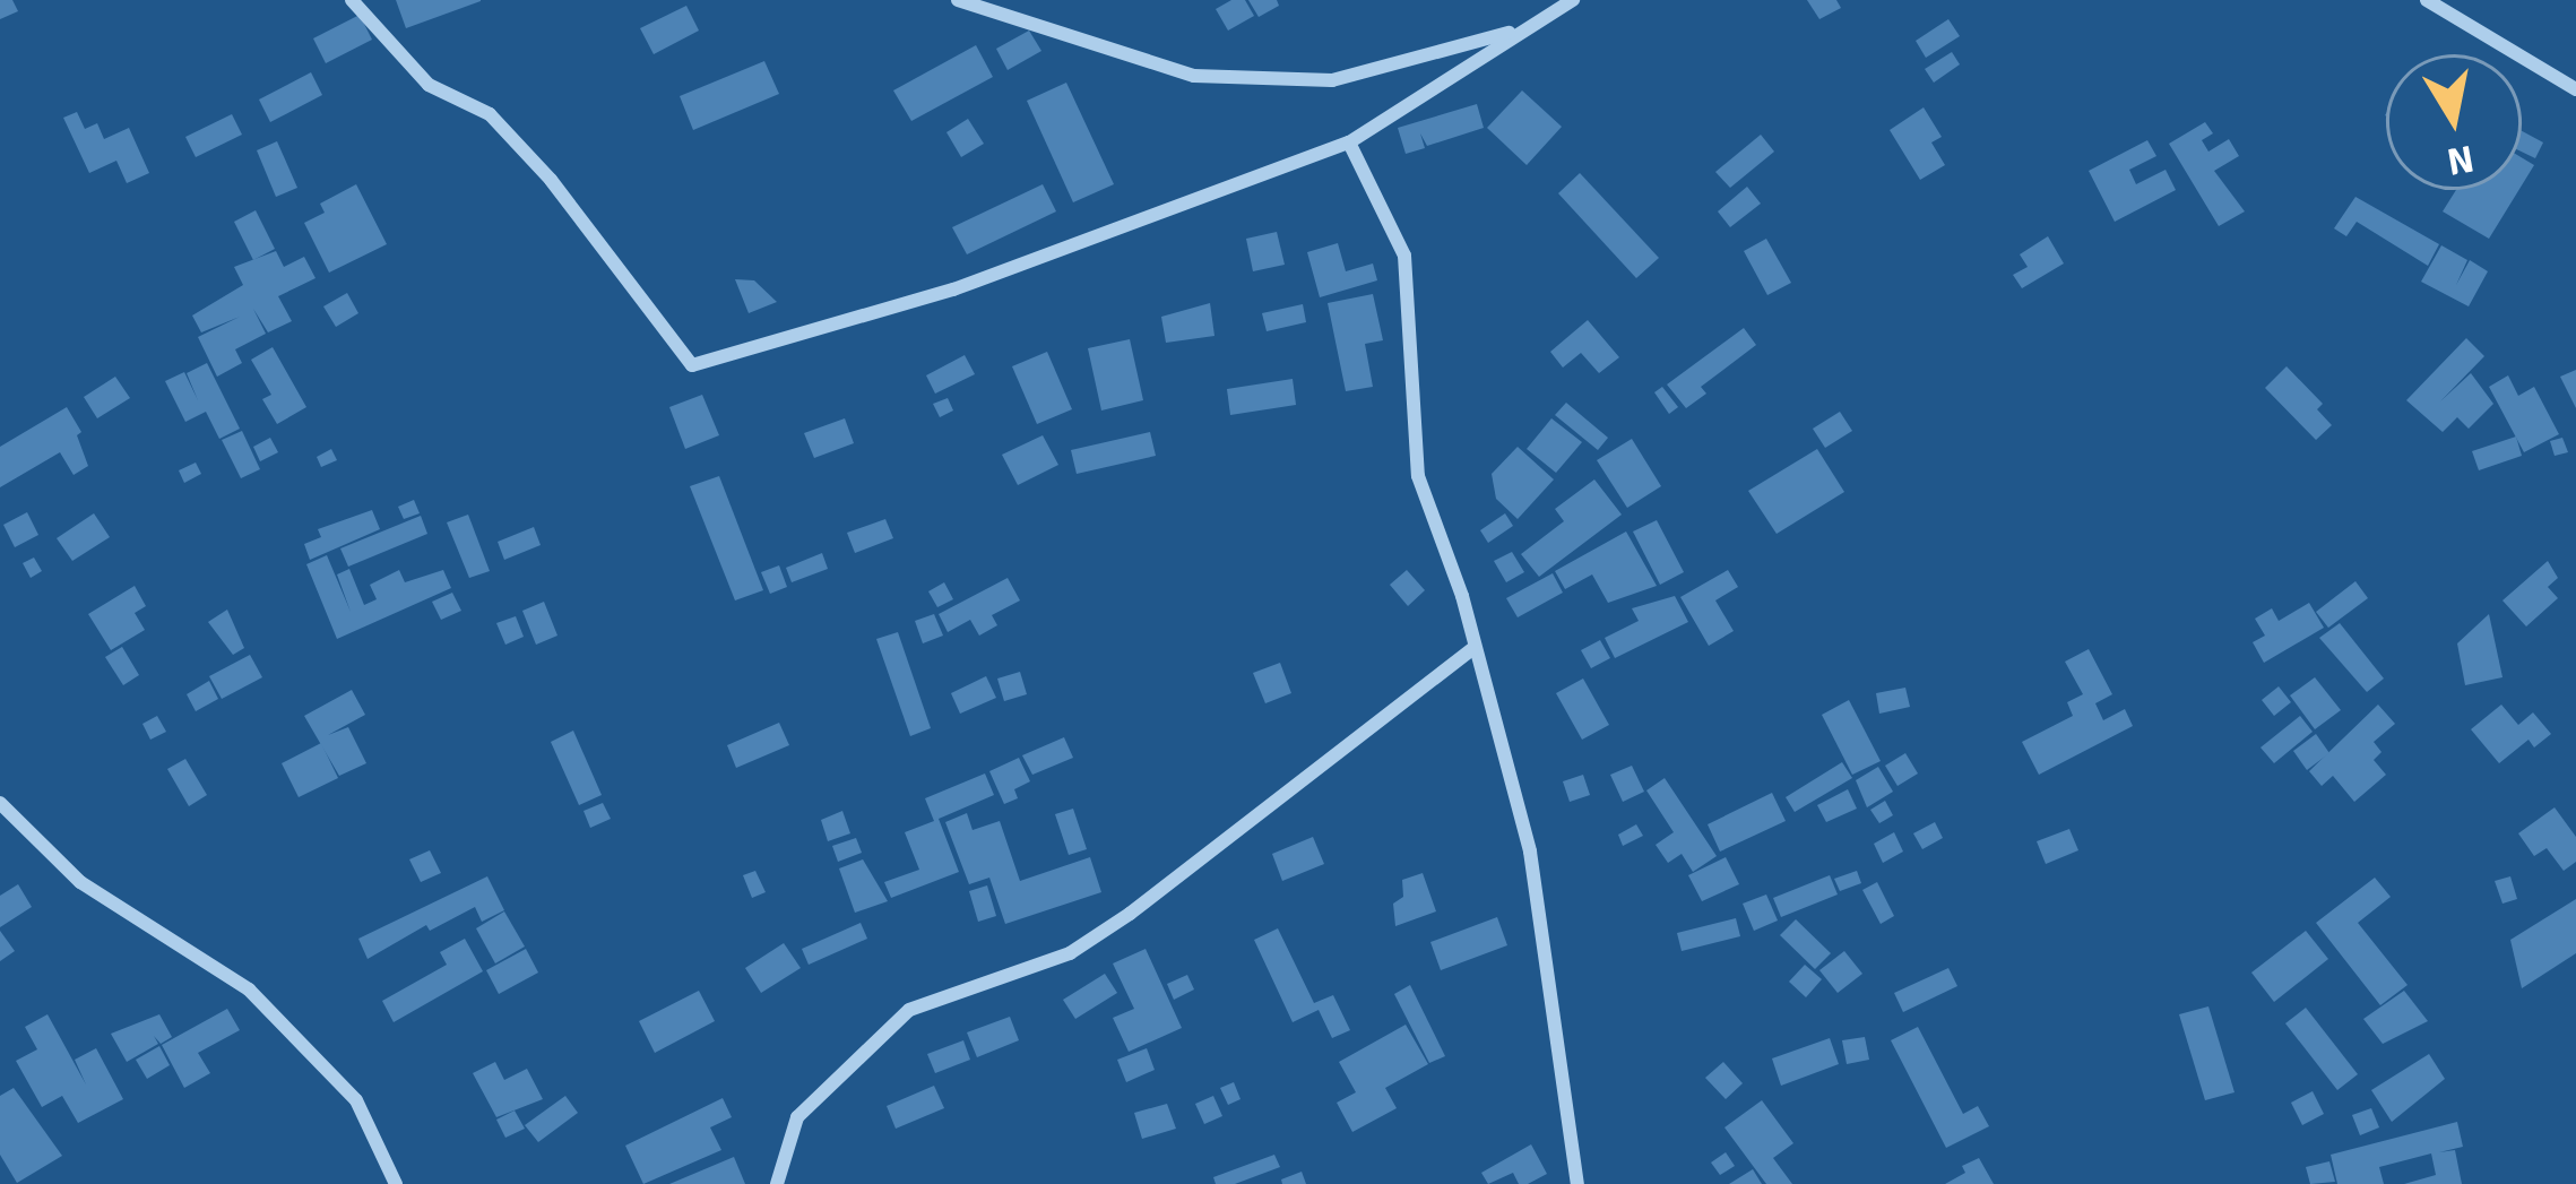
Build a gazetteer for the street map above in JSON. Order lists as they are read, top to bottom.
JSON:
{
  "north": "bottom"
}
